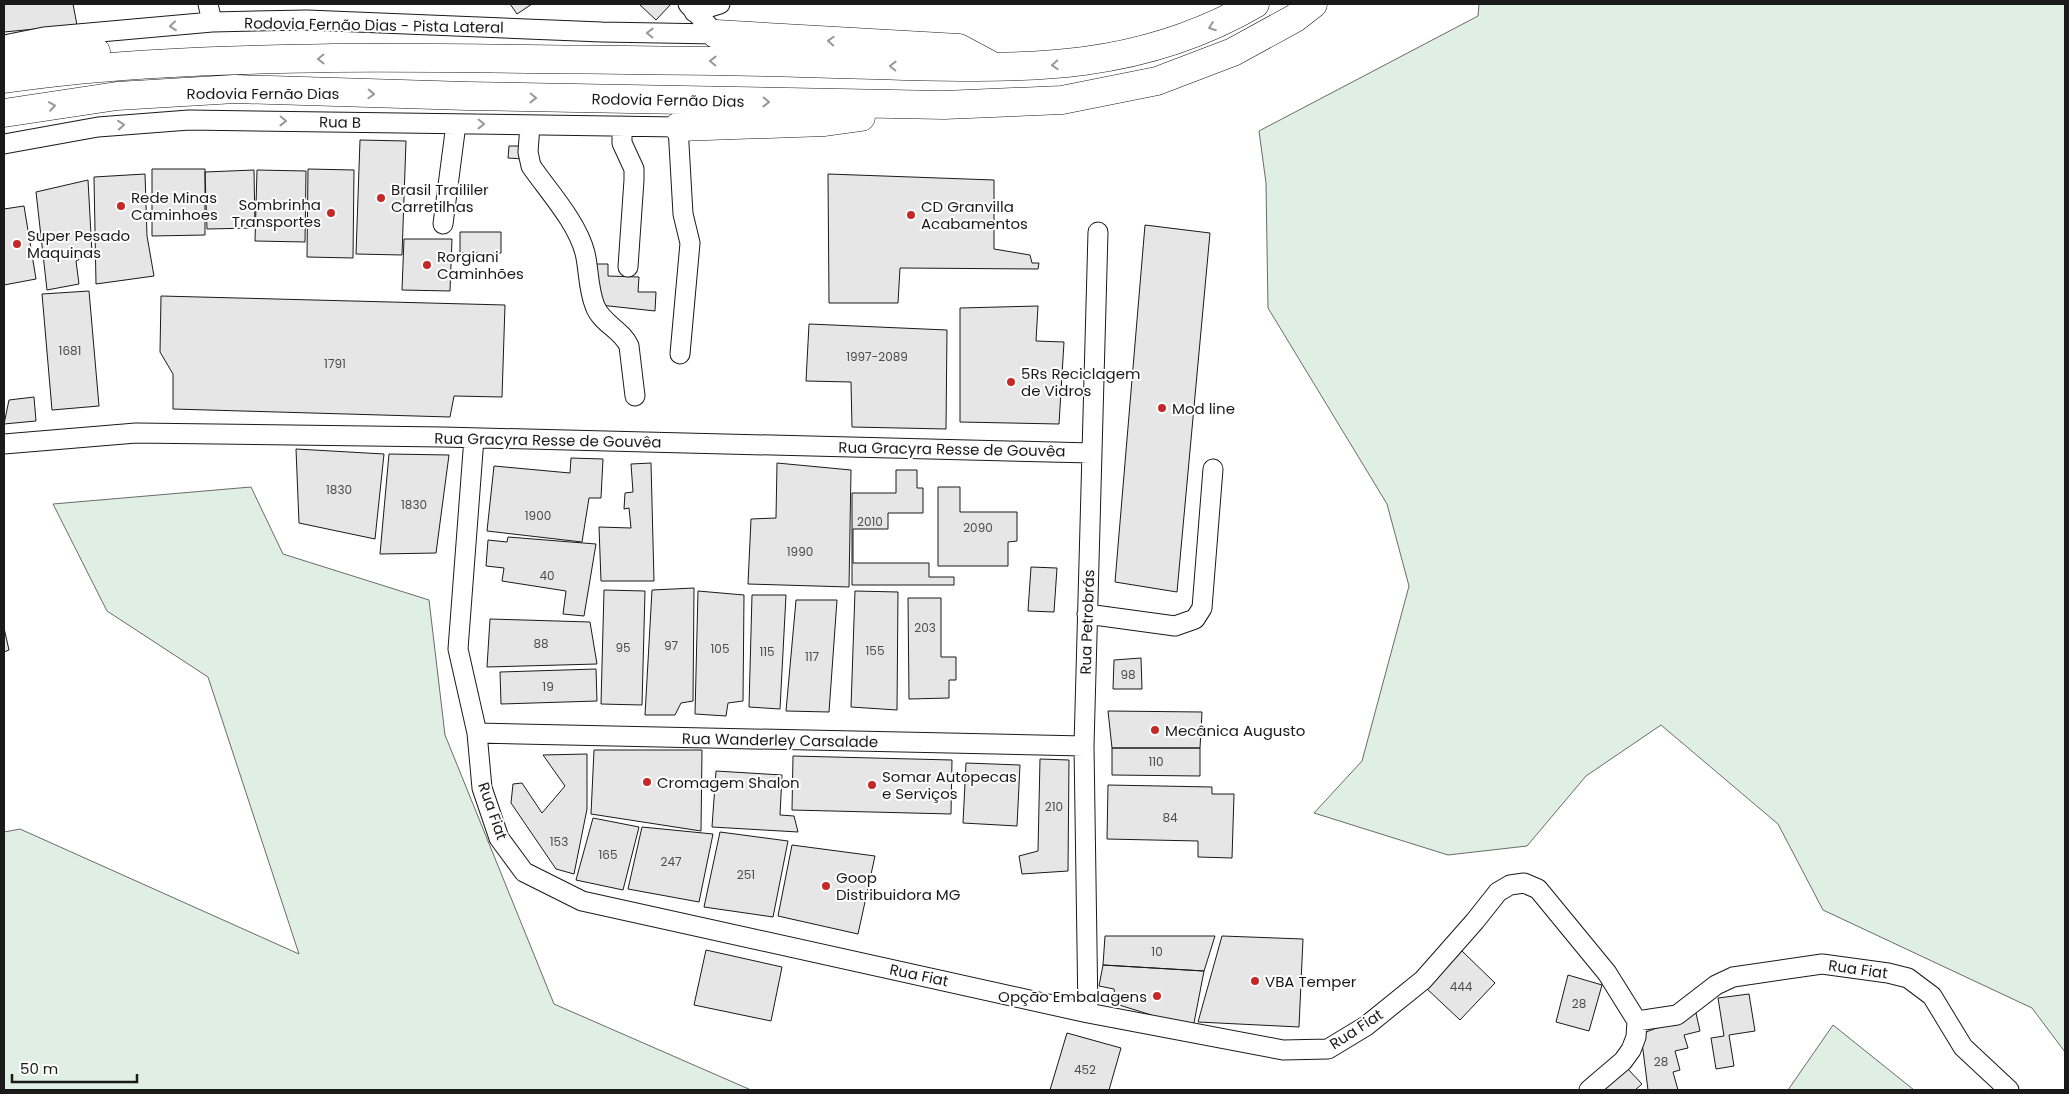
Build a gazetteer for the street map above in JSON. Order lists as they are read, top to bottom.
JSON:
{
  "streets": {
    "highway": ["Rodovia Fernão Dias"],
    "street": [
      "Rodovia Fernão Dias - Pista Lateral",
      "Rua B",
      "Rua Gracyra Resse de Gouvêa",
      "Rua Petrobrás",
      "Rua Wanderley Carsalade",
      "Rua Fiat"
    ]
  },
  "crossings": [
    ["Rua Gracyra Resse de Gouvêa", "Rua Petrobrás"],
    ["Rua Gracyra Resse de Gouvêa", "Rua Fiat"],
    ["Rua Petrobrás", "Rua Wanderley Carsalade"],
    ["Rua Petrobrás", "Rua Fiat"],
    ["Rua Wanderley Carsalade", "Rua Fiat"]
  ],
  "one_way": ["Rodovia Fernão Dias - Pista Lateral", "Rua B"],
  "places": [
    "Brasil Traililer Carretilhas",
    "Rede Minas Caminhoes",
    "Sombrinha Transportes",
    "CD Granvilla Acabamentos",
    "Super Pesado Maquinas",
    "Rorgiani Caminhões",
    "5Rs Reciclagem de Vidros",
    "Mod line",
    "Mecânica Augusto",
    "Cromagem Shalon",
    "Somar Autopecas e Serviços",
    "Goop Distribuidora MG",
    "VBA Temper",
    "Opção Embalagens"
  ],
  "house_numbers": [
    "1681",
    "1997-2089",
    "1791",
    "1830",
    "1830",
    "1900",
    "2010",
    "2090",
    "1990",
    "40",
    "203",
    "88",
    "97",
    "95",
    "105",
    "155",
    "115",
    "117",
    "98",
    "19",
    "110",
    "210",
    "84",
    "153",
    "165",
    "247",
    "251",
    "10",
    "444",
    "28",
    "28",
    "452"
  ],
  "scale_bar": "50 m"
}
